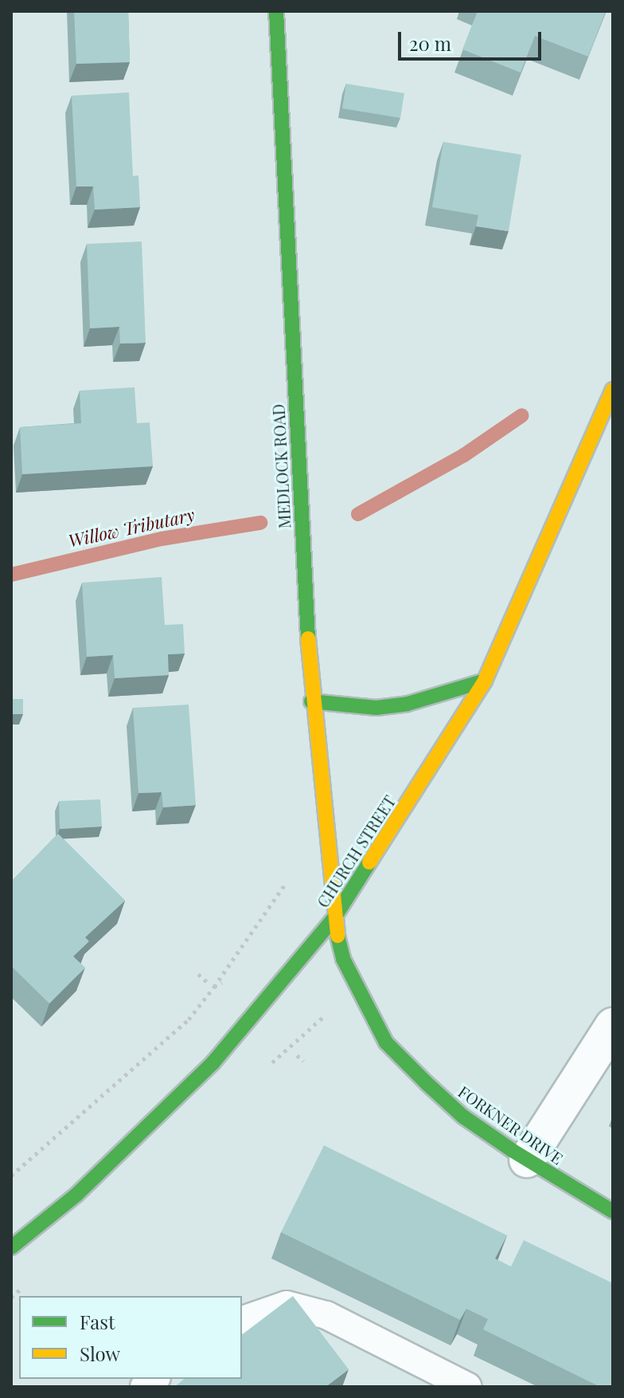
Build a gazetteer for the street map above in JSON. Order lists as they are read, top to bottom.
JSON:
{
  "streets": {
    "street": ["MEDLOCK ROAD", "CHURCH STREET", "FORKNER DRIVE"]
  },
  "crossings": [
    ["MEDLOCK ROAD", "CHURCH STREET"],
    ["MEDLOCK ROAD", "FORKNER DRIVE"],
    ["CHURCH STREET", "FORKNER DRIVE"]
  ],
  "water": ["Willow Tributary"],
  "legend": ["Fast", "Slow"],
  "scale_bar": "20 m"
}
